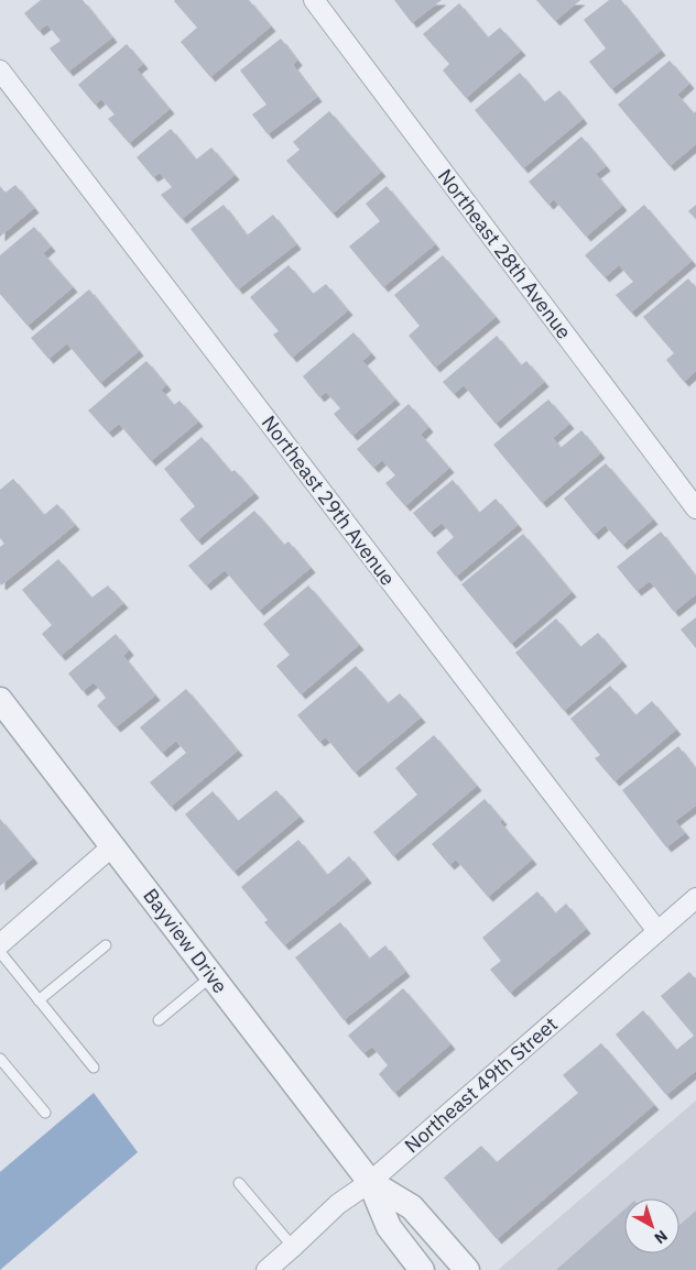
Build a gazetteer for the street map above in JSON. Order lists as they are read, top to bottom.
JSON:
{
  "streets": {
    "street": [
      "Northeast 28th Avenue",
      "Northeast 29th Avenue",
      "Bayview Drive",
      "Northeast 49th Street"
    ]
  },
  "crossings": [
    ["Northeast 29th Avenue", "Northeast 49th Street"],
    ["Bayview Drive", "Northeast 49th Street"]
  ],
  "north": "bottom right"
}
